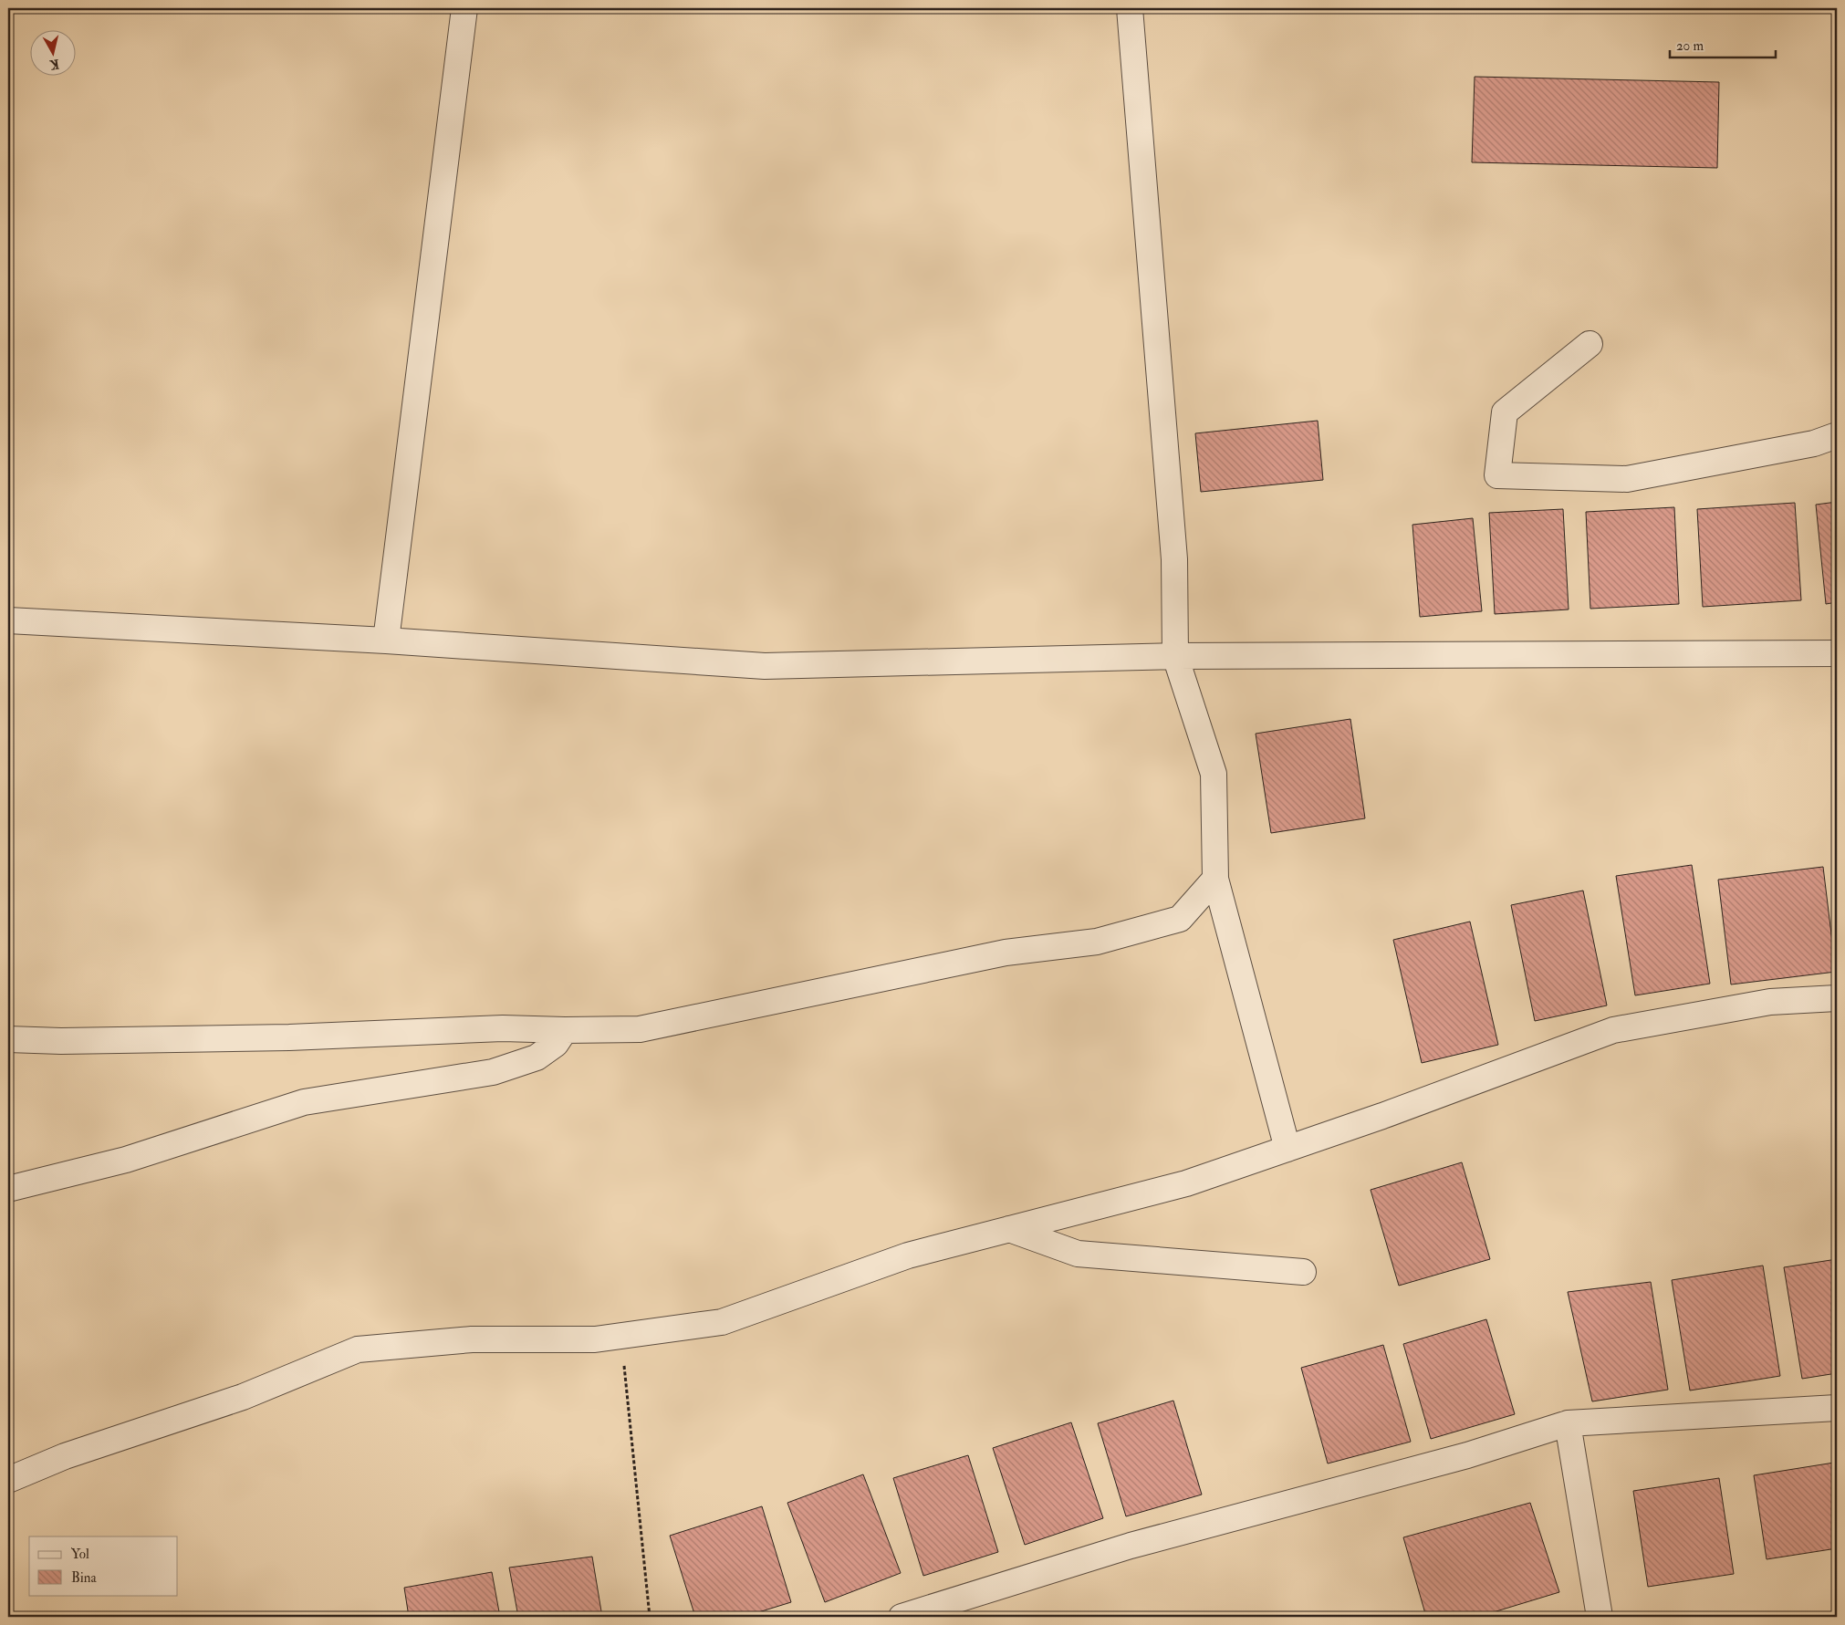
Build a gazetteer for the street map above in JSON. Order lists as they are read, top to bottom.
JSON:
{
  "legend": ["Yol", "Bina"],
  "scale_bar": "20 m",
  "north": "bottom"
}
